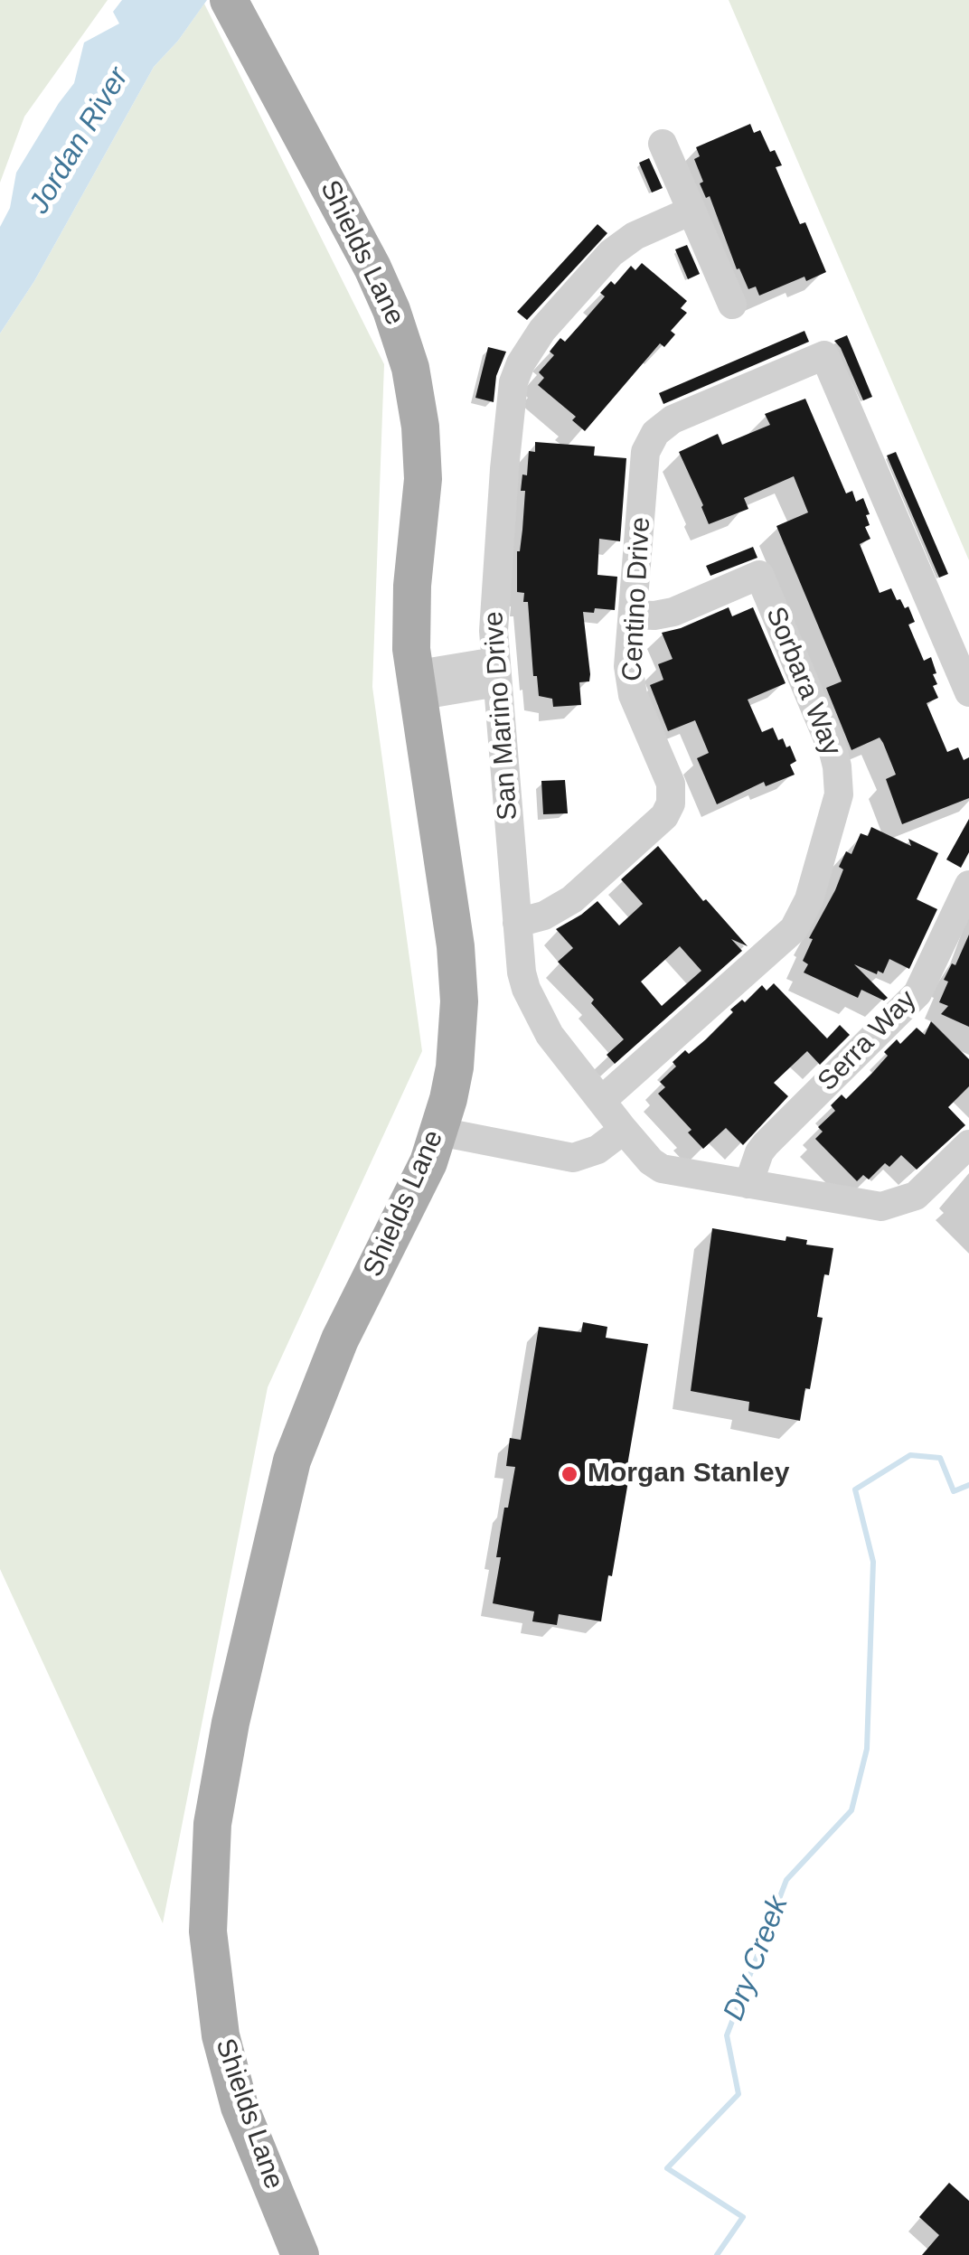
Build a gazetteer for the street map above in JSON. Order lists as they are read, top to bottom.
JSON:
{
  "streets": {
    "main road": ["Shields Lane"],
    "street": [
      "Centino Drive",
      "Sorbara Way",
      "San Marino Drive",
      "Serra Way"
    ]
  },
  "crossings": [
    ["Centino Drive", "Sorbara Way"],
    ["Centino Drive", "San Marino Drive"],
    ["Sorbara Way", "San Marino Drive"],
    ["San Marino Drive", "Serra Way"]
  ],
  "water": ["Jordan River", "Dry Creek"],
  "places": ["Morgan Stanley"]
}
